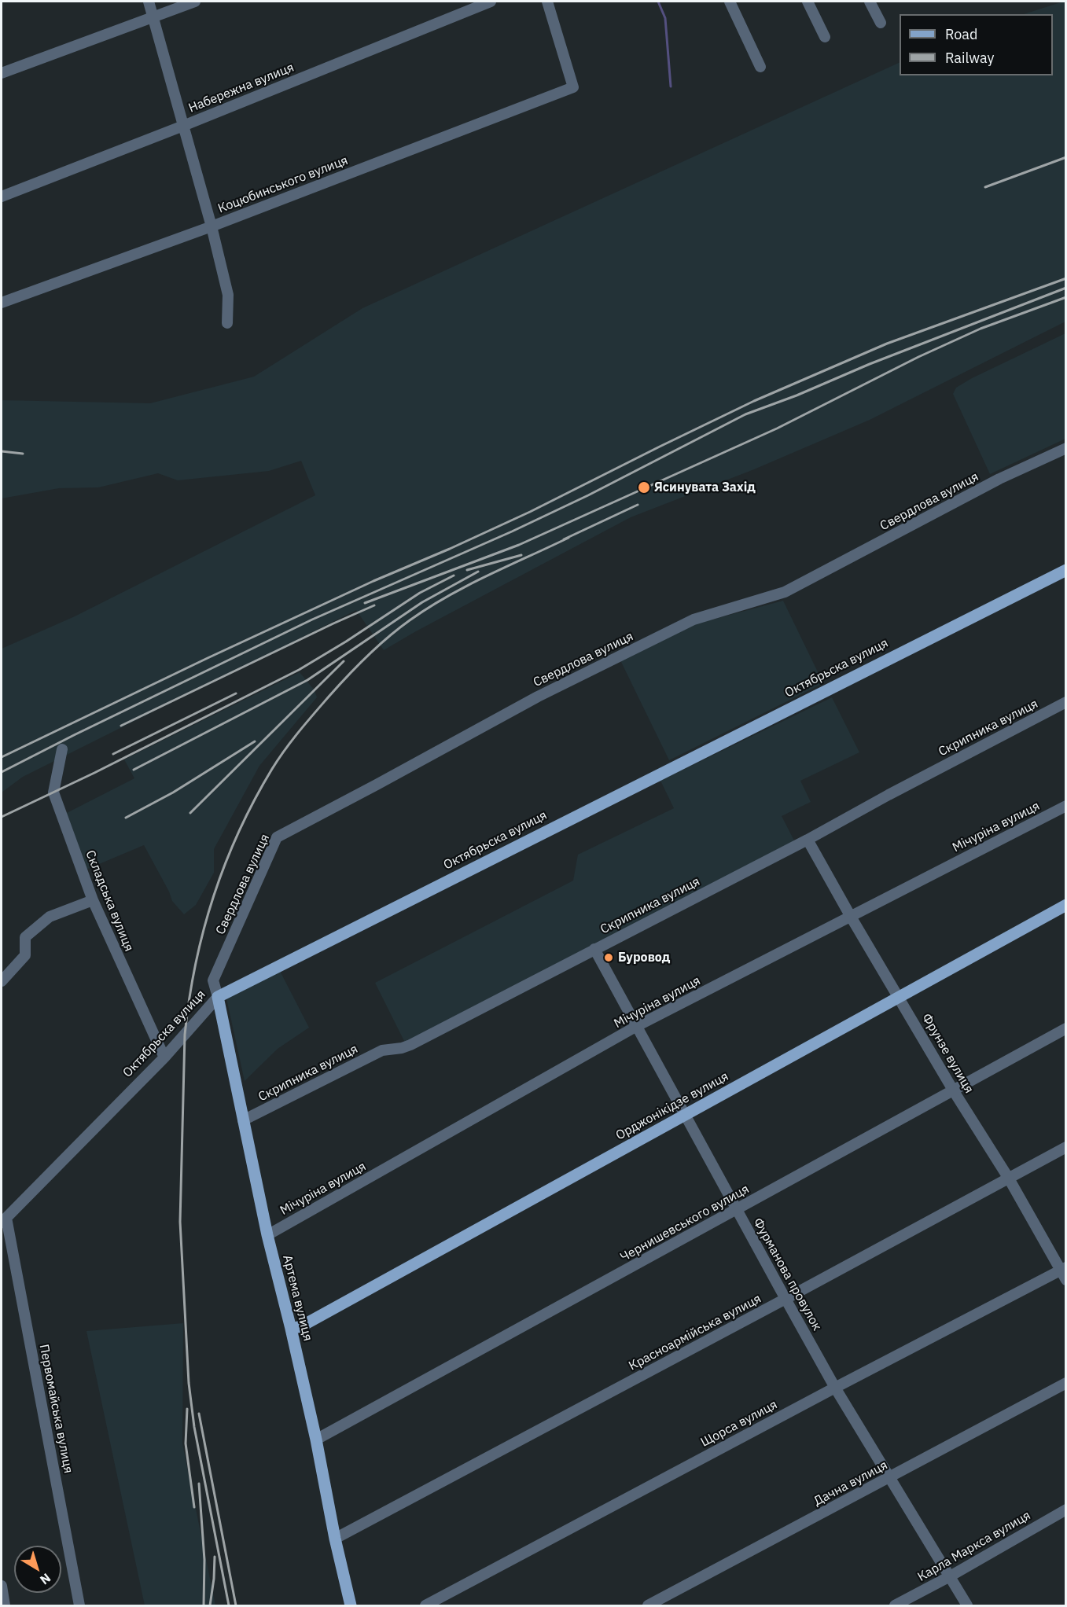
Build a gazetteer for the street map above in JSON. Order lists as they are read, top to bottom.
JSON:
{
  "streets": {
    "main road": ["Октябрьска вулиця", "Орджонікідзе вулиця", "Артема вулиця"],
    "street": [
      "Набережна вулиця",
      "Коцюбинського вулиця",
      "Свердлова вулиця",
      "Скрипника вулиця",
      "Мічуріна вулиця",
      "Складська вулиця",
      "Фрунзе вулиця",
      "Чернишевського вулиця",
      "Фурманова провулок",
      "Красноармійська вулиця",
      "Первомайська вулиця",
      "Щорса вулиця",
      "Дачна вулиця",
      "Карла Маркса вулиця"
    ]
  },
  "crossings": [
    ["Свердлова вулиця", "Октябрьска вулиця"],
    ["Свердлова вулиця", "Артема вулиця"],
    ["Октябрьска вулиця", "Складська вулиця"],
    ["Октябрьска вулиця", "Артема вулиця"],
    ["Октябрьска вулиця", "Первомайська вулиця"],
    ["Скрипника вулиця", "Фрунзе вулиця"],
    ["Скрипника вулиця", "Фурманова провулок"],
    ["Скрипника вулиця", "Артема вулиця"],
    ["Мічуріна вулиця", "Фрунзе вулиця"],
    ["Мічуріна вулиця", "Фурманова провулок"],
    ["Мічуріна вулиця", "Артема вулиця"],
    ["Фрунзе вулиця", "Орджонікідзе вулиця"],
    ["Фрунзе вулиця", "Чернишевського вулиця"],
    ["Фрунзе вулиця", "Красноармійська вулиця"],
    ["Фрунзе вулиця", "Щорса вулиця"],
    ["Орджонікідзе вулиця", "Фурманова провулок"],
    ["Орджонікідзе вулиця", "Артема вулиця"],
    ["Чернишевського вулиця", "Фурманова провулок"],
    ["Чернишевського вулиця", "Артема вулиця"],
    ["Фурманова провулок", "Красноармійська вулиця"],
    ["Фурманова провулок", "Щорса вулиця"],
    ["Фурманова провулок", "Дачна вулиця"],
    ["Фурманова провулок", "Карла Маркса вулиця"],
    ["Артема вулиця", "Красноармійська вулиця"]
  ],
  "places": ["Ясинувата Захід", "Буровод"],
  "legend": ["Road", "Railway"],
  "north": "bottom right"
}
